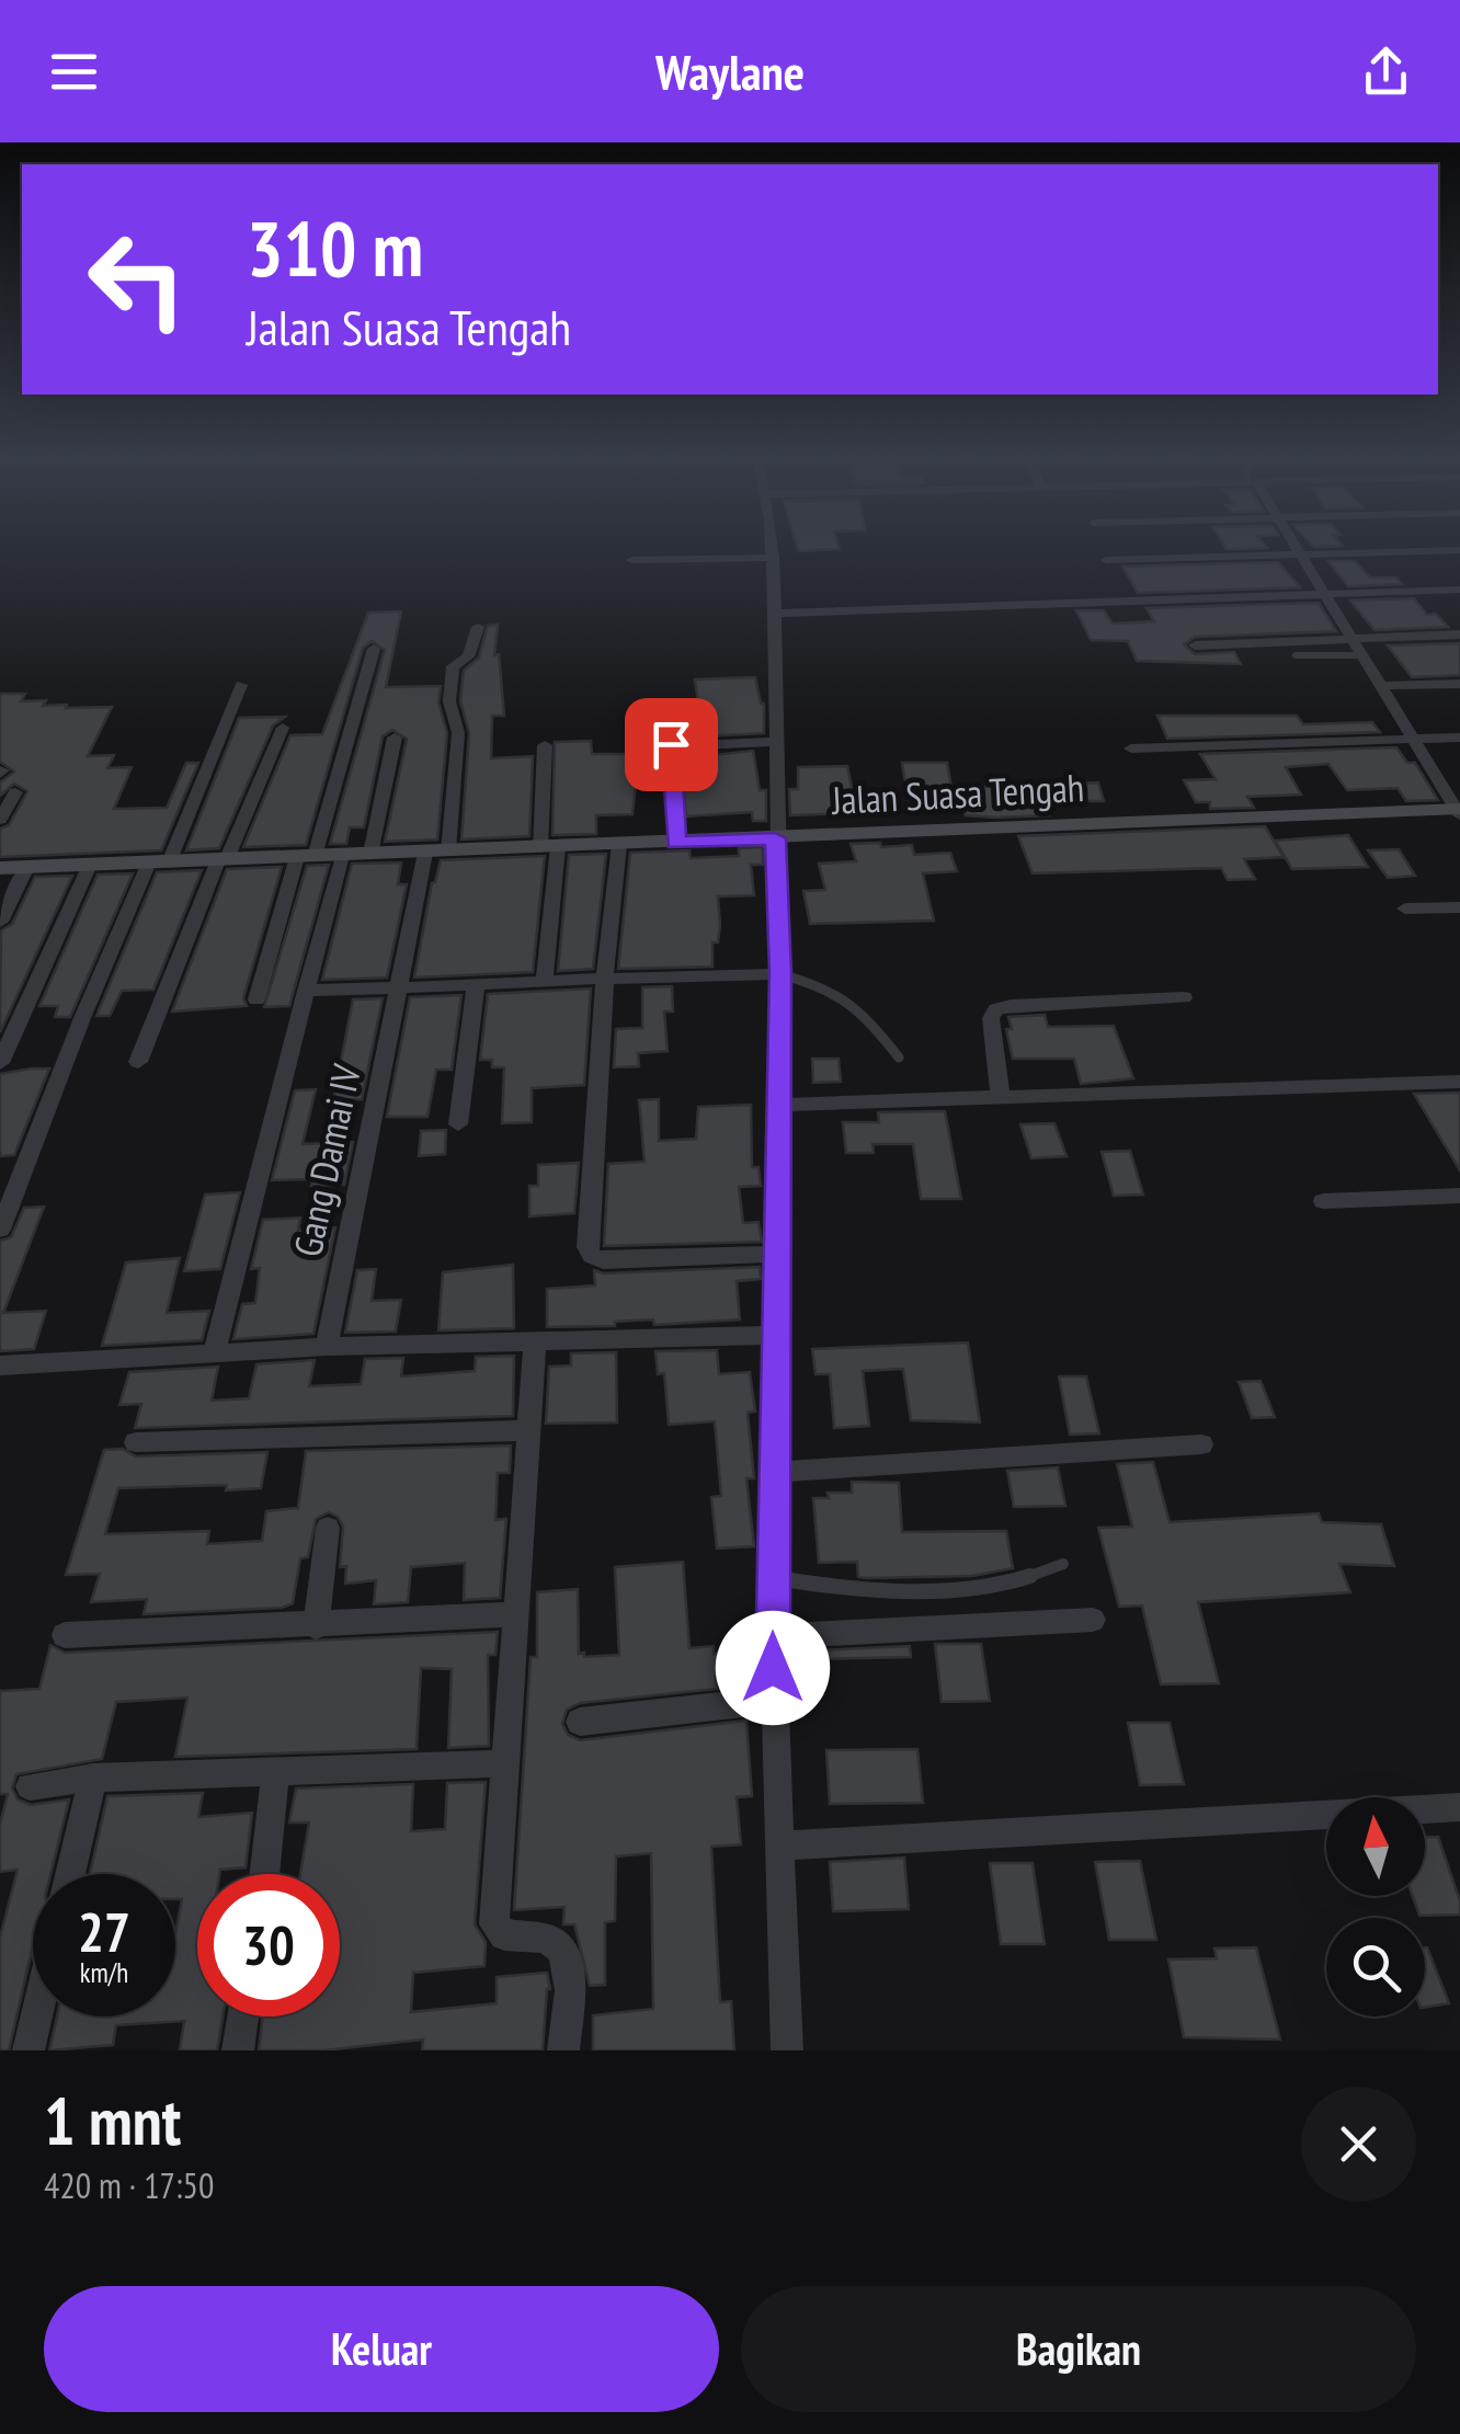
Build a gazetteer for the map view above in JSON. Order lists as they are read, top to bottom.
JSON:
{
  "streets": {
    "street": ["Jalan Suasa Tengah", "Gang Damai IV"]
  },
  "crossings": [
    ["Jalan Suasa Tengah", "Gang Damai IV"]
  ],
  "north": "top",
  "page": {
    "header": "Waylane",
    "turn": ["310 m", "Jalan Suasa Tengah"],
    "speed": "27 km/h",
    "limit": "30",
    "heading": ["1 mnt", "420 m · 17:50"],
    "buttons": ["Keluar", "Bagikan"]
  }
}
